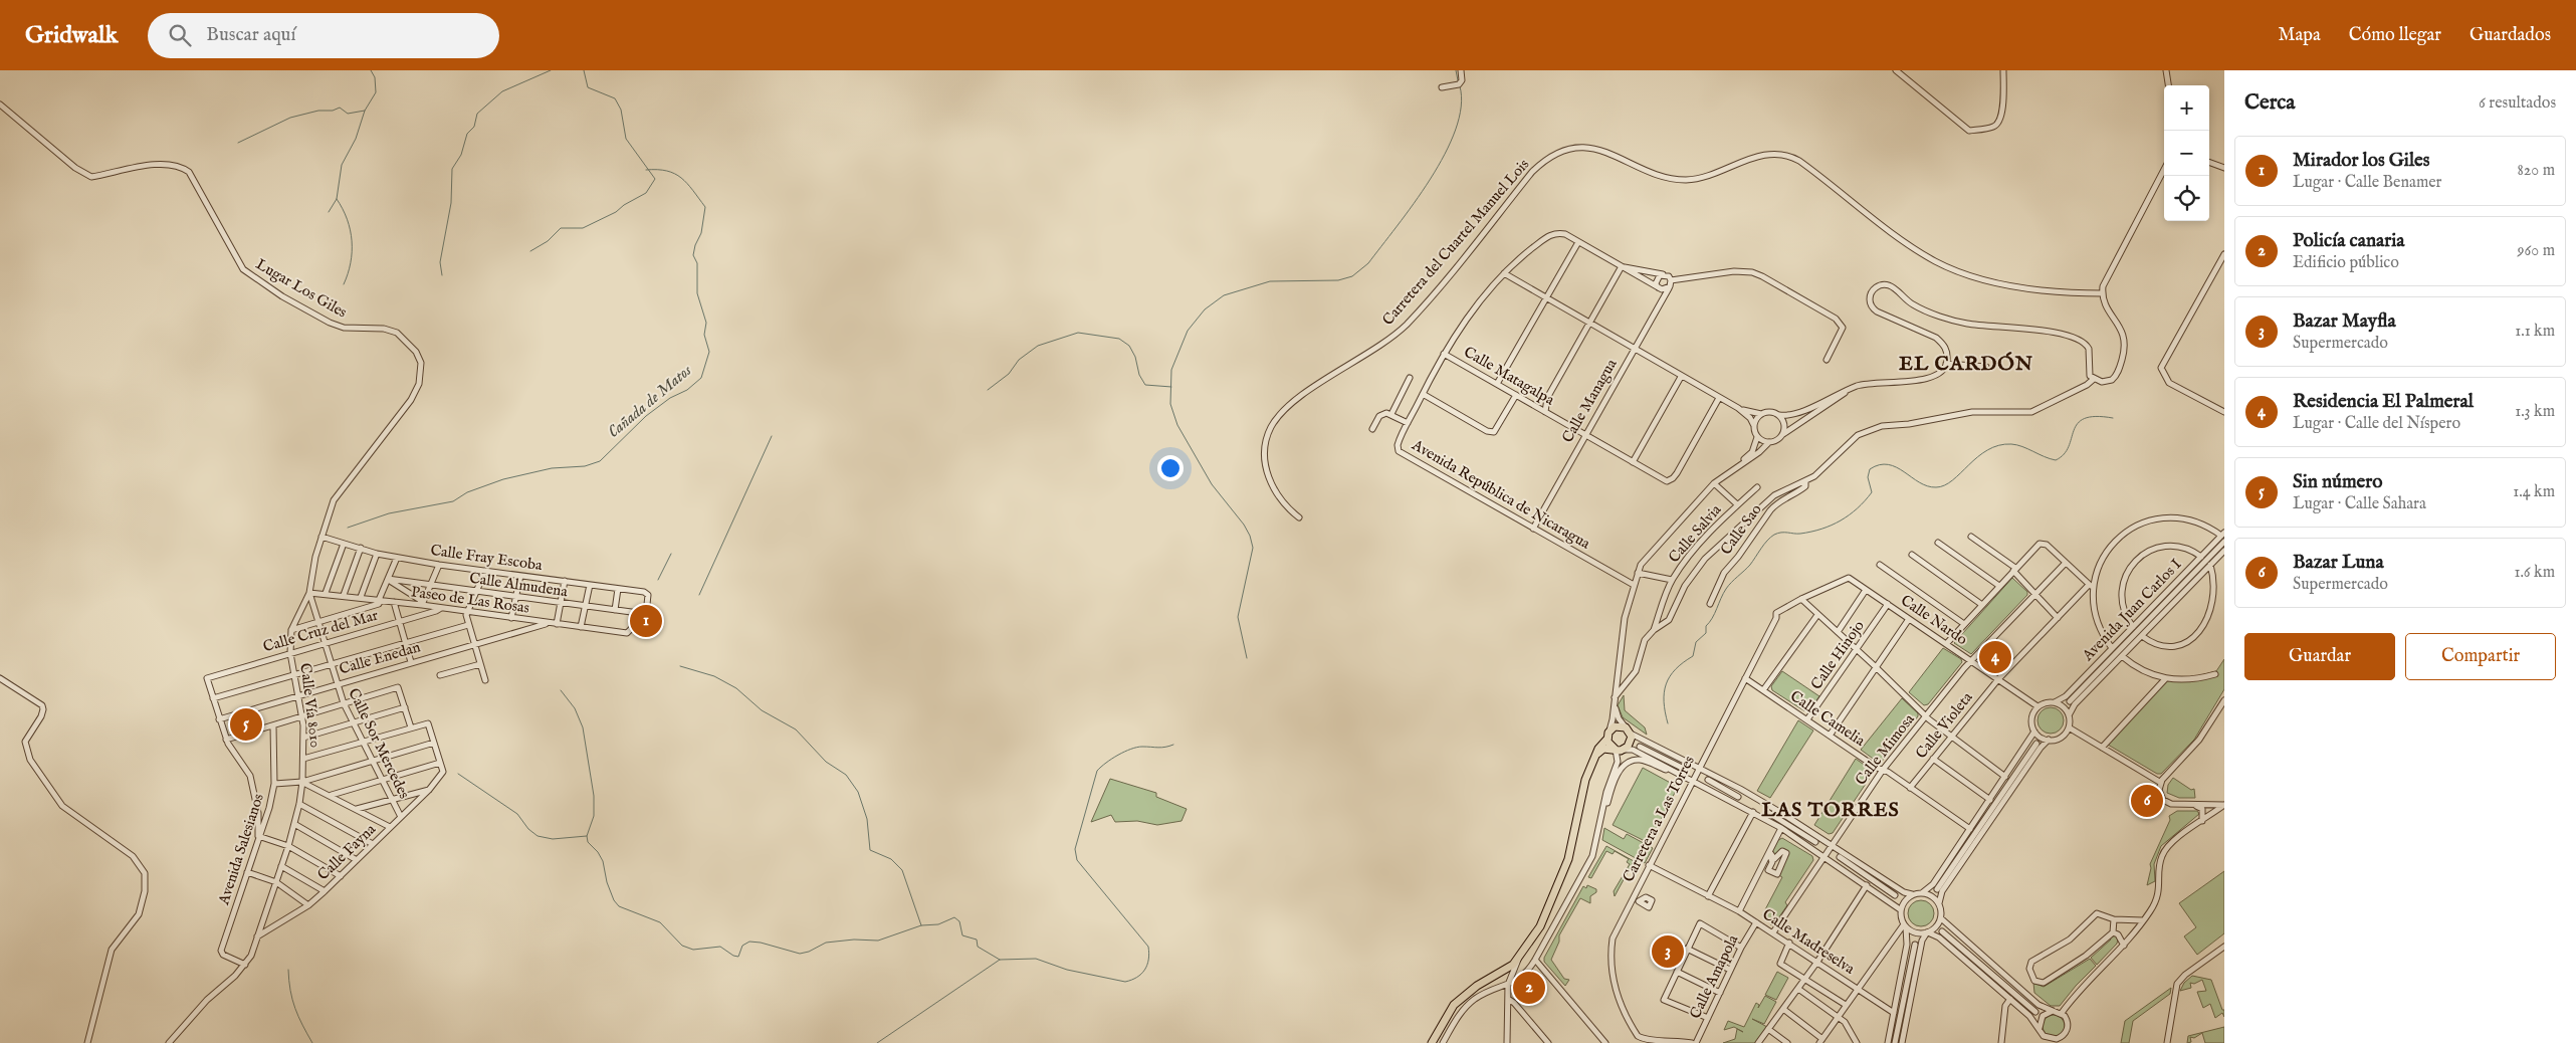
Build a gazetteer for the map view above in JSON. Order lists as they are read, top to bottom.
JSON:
{
  "streets": {
    "street": [
      "Carretera del Cuartel Manuel Lois",
      "Lugar Los Giles",
      "Calle Matagalpa",
      "Calle Managua",
      "Avenida República de Nicaragua",
      "Calle Sao",
      "Calle Salvia",
      "Calle Fray Escoba",
      "Calle Almudena",
      "Paseo de Las Rosas",
      "Avenida Juan Carlos I",
      "Calle Nardo",
      "Calle Cruz del Mar",
      "Calle Hinojo",
      "Calle Enedan",
      "Calle Vía 8010",
      "Calle Camelia",
      "Calle Violeta",
      "Calle Sor Mercedes",
      "Calle Mimosa",
      "Carretera a Las Torres",
      "Avenida Salesianos",
      "Calle Fayna",
      "Calle Madreselva",
      "Calle Amapola"
    ]
  },
  "crossings": [
    ["Lugar Los Giles", "Calle Fray Escoba"],
    ["Lugar Los Giles", "Calle Vía 8010"],
    ["Calle Matagalpa", "Calle Managua"],
    ["Calle Managua", "Avenida República de Nicaragua"],
    ["Calle Fray Escoba", "Calle Almudena"],
    ["Calle Fray Escoba", "Paseo de Las Rosas"],
    ["Calle Fray Escoba", "Calle Vía 8010"],
    ["Calle Almudena", "Paseo de Las Rosas"],
    ["Paseo de Las Rosas", "Calle Cruz del Mar"],
    ["Paseo de Las Rosas", "Calle Enedan"],
    ["Paseo de Las Rosas", "Calle Vía 8010"],
    ["Paseo de Las Rosas", "Calle Sor Mercedes"],
    ["Avenida Juan Carlos I", "Calle Nardo"],
    ["Calle Nardo", "Calle Hinojo"],
    ["Calle Nardo", "Calle Violeta"],
    ["Calle Nardo", "Calle Mimosa"],
    ["Calle Nardo", "Carretera a Las Torres"],
    ["Calle Cruz del Mar", "Calle Vía 8010"],
    ["Calle Cruz del Mar", "Calle Sor Mercedes"],
    ["Calle Hinojo", "Calle Camelia"],
    ["Calle Enedan", "Calle Vía 8010"],
    ["Calle Enedan", "Calle Sor Mercedes"],
    ["Calle Vía 8010", "Calle Sor Mercedes"],
    ["Calle Vía 8010", "Avenida Salesianos"],
    ["Calle Vía 8010", "Calle Fayna"],
    ["Calle Camelia", "Calle Violeta"],
    ["Calle Camelia", "Calle Mimosa"],
    ["Calle Camelia", "Carretera a Las Torres"],
    ["Calle Sor Mercedes", "Calle Fayna"],
    ["Calle Mimosa", "Calle Madreselva"],
    ["Carretera a Las Torres", "Calle Madreselva"],
    ["Calle Madreselva", "Calle Amapola"]
  ],
  "districts": ["EL CARDÓN", "LAS TORRES"],
  "water": ["Cañada de Matos"],
  "page": {
    "header": "Gridwalk",
    "search": "Buscar aquí",
    "nav": ["Mapa", "Cómo llegar", "Guardados"],
    "heading": ["Cerca", "6 resultados"],
    "map_buttons": ["+", "−"],
    "list": [
      {
        "mark": "1",
        "name": "Mirador los Giles",
        "note": "Lugar · Calle Benamer",
        "value": "820 m"
      },
      {
        "mark": "2",
        "name": "Policía canaria",
        "note": "Edificio público",
        "value": "960 m"
      },
      {
        "mark": "3",
        "name": "Bazar Mayfla",
        "note": "Supermercado",
        "value": "1.1 km"
      },
      {
        "mark": "4",
        "name": "Residencia El Palmeral",
        "note": "Lugar · Calle del Níspero",
        "value": "1.3 km"
      },
      {
        "mark": "5",
        "name": "Sin número",
        "note": "Lugar · Calle Sahara",
        "value": "1.4 km"
      },
      {
        "mark": "6",
        "name": "Bazar Luna",
        "note": "Supermercado",
        "value": "1.6 km"
      }
    ],
    "pins": [
      "1",
      "4",
      "5",
      "6",
      "3",
      "2"
    ],
    "buttons": ["Guardar", "Compartir"]
  }
}
